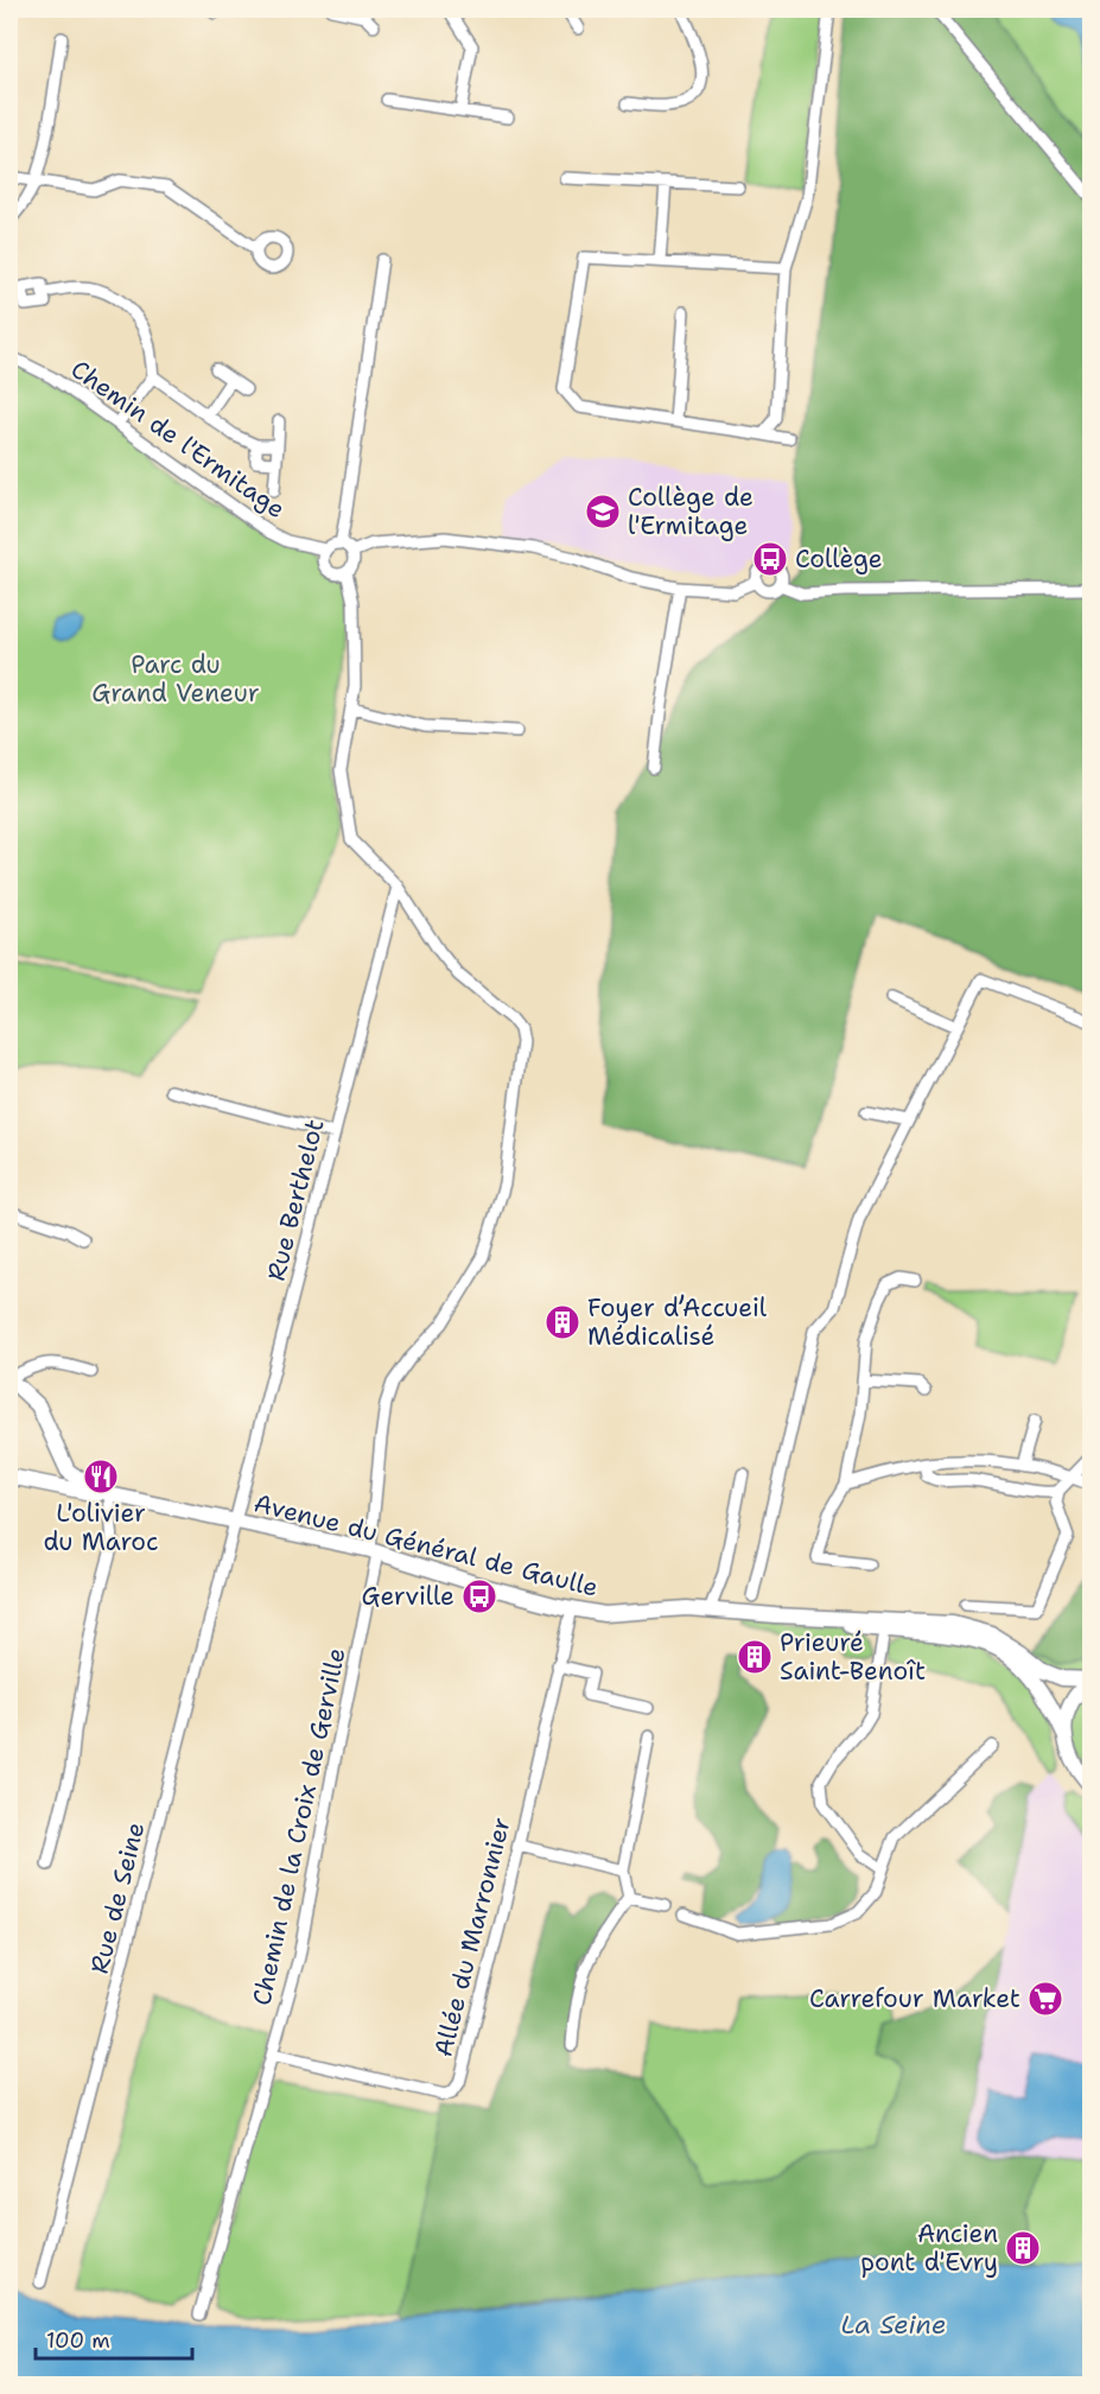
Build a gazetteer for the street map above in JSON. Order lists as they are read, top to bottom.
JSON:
{
  "streets": {
    "main road": ["Avenue du Général de Gaulle"],
    "street": [
      "Chemin de l'Ermitage",
      "Rue Berthelot",
      "Chemin de la Croix de Gerville",
      "Rue de Seine",
      "Allée du Marronnier"
    ]
  },
  "crossings": [
    ["Chemin de l'Ermitage", "Chemin de la Croix de Gerville"],
    ["Rue Berthelot", "Avenue du Général de Gaulle"],
    ["Rue Berthelot", "Chemin de la Croix de Gerville"],
    ["Rue Berthelot", "Rue de Seine"],
    ["Avenue du Général de Gaulle", "Chemin de la Croix de Gerville"],
    ["Avenue du Général de Gaulle", "Rue de Seine"],
    ["Avenue du Général de Gaulle", "Allée du Marronnier"],
    ["Chemin de la Croix de Gerville", "Allée du Marronnier"]
  ],
  "water": ["La Seine"],
  "parks": ["Parc du Grand Veneur"],
  "places": {
    "school or university": ["Collège de l'Ermitage"],
    "bus stop": ["Collège", "Gerville"],
    "building": ["Foyer d’Accueil Médicalisé", "Prieuré Saint-Benoît", "Ancien pont d'Evry"],
    "restaurant": ["L'olivier du Maroc"],
    "supermarket": ["Carrefour Market"]
  },
  "scale_bar": "100 m"
}
